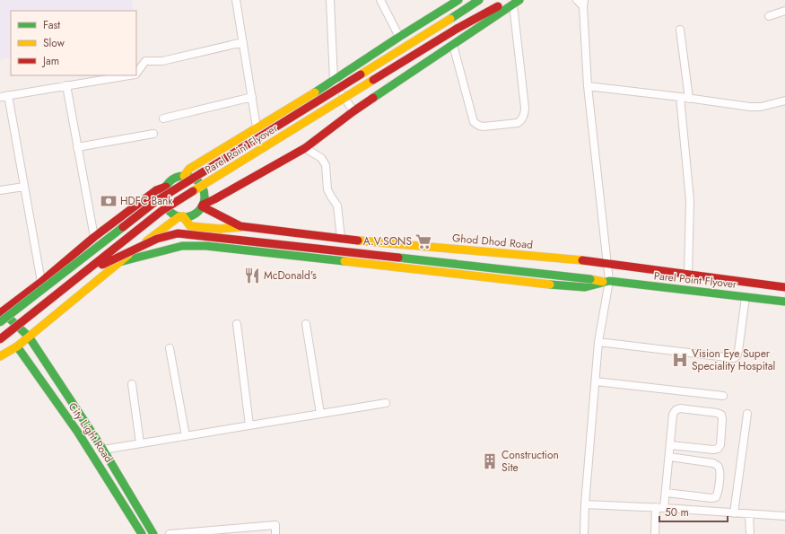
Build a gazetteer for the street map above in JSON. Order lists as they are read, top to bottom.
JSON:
{
  "streets": {
    "main road": ["Parel Point Flyover", "Ghod Dhod Road", "City Light Road"]
  },
  "places": {
    "bank": ["HDFC Bank"],
    "supermarket": ["A.V.SONS"],
    "restaurant": ["McDonald's"],
    "hospital": ["Vision Eye Super Speciality Hospital"],
    "building": ["Construction Site"]
  },
  "legend": ["Fast", "Slow", "Jam"],
  "scale_bar": "50 m"
}
